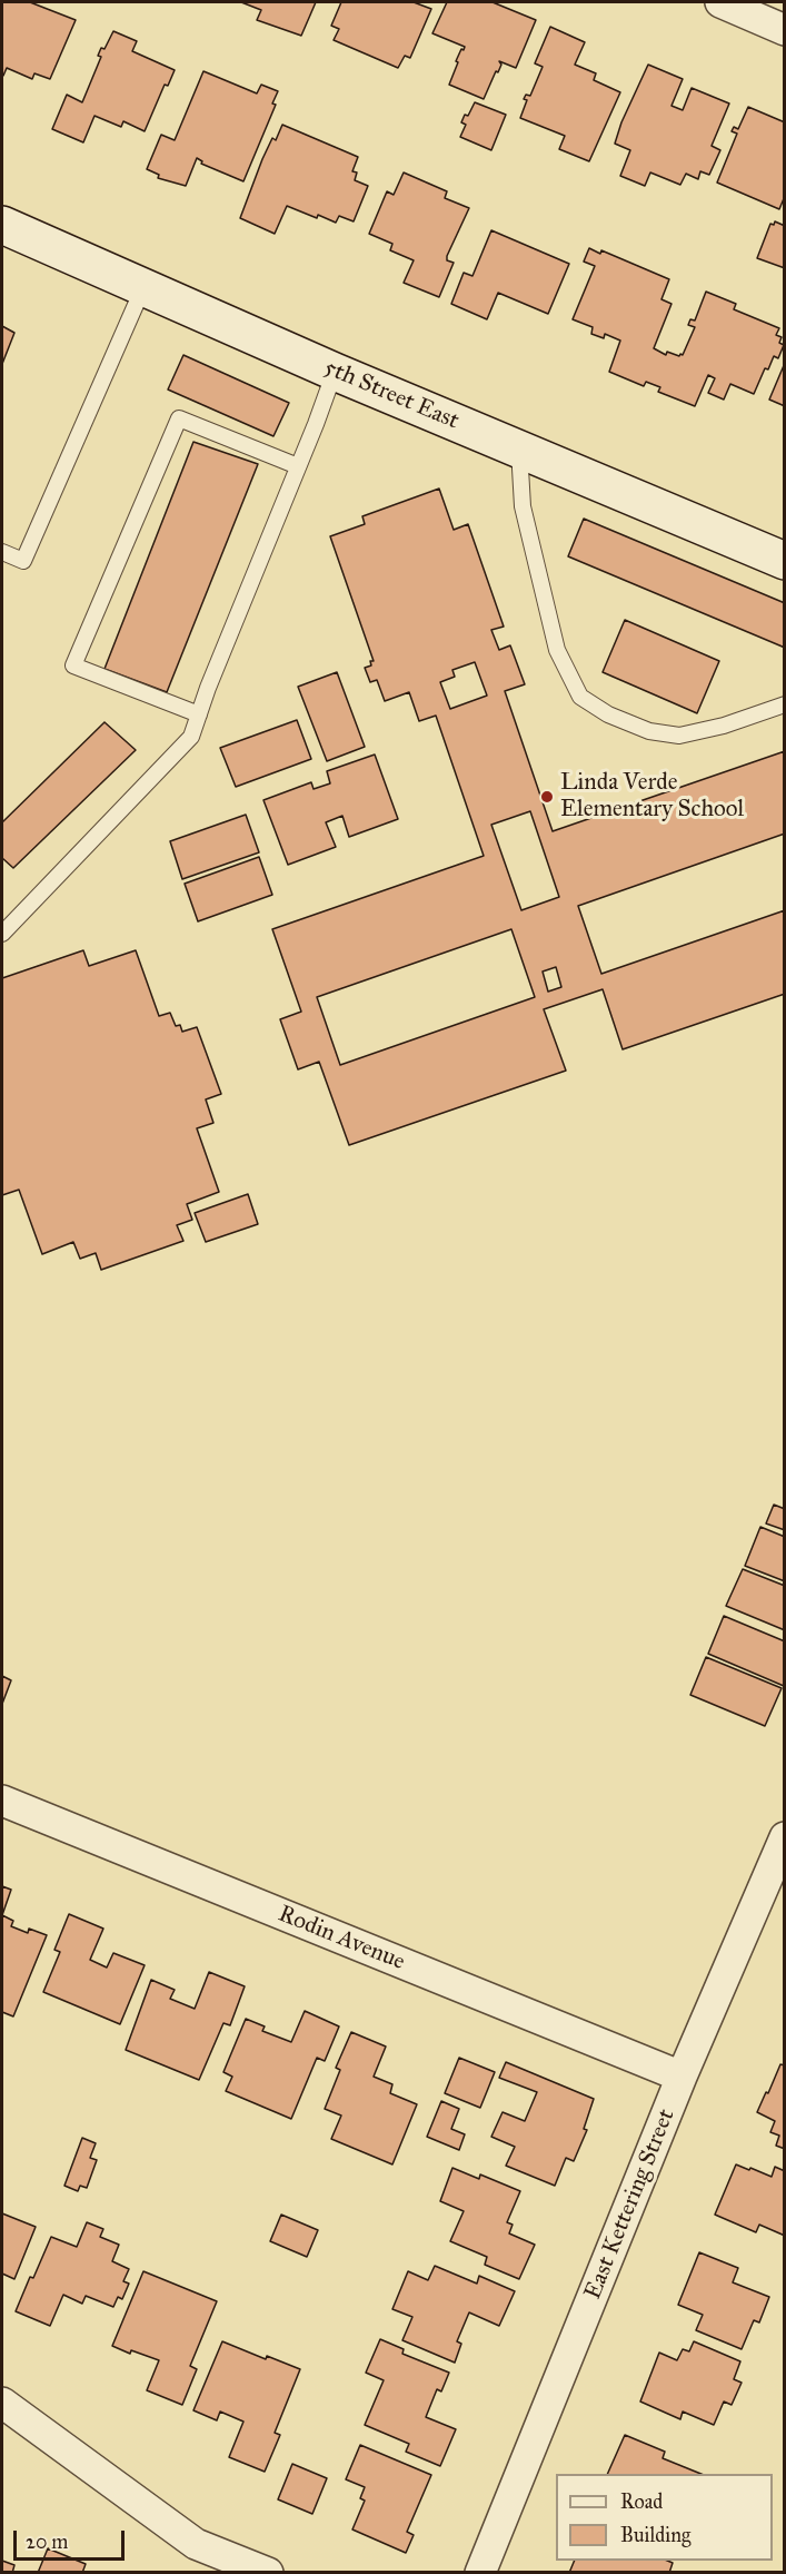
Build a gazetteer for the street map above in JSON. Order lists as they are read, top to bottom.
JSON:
{
  "streets": {
    "street": ["5th Street East", "Rodin Avenue", "East Kettering Street"]
  },
  "crossings": [
    ["Rodin Avenue", "East Kettering Street"]
  ],
  "places": ["Linda Verde Elementary School"],
  "legend": ["Road", "Building"],
  "scale_bar": "20 m"
}
